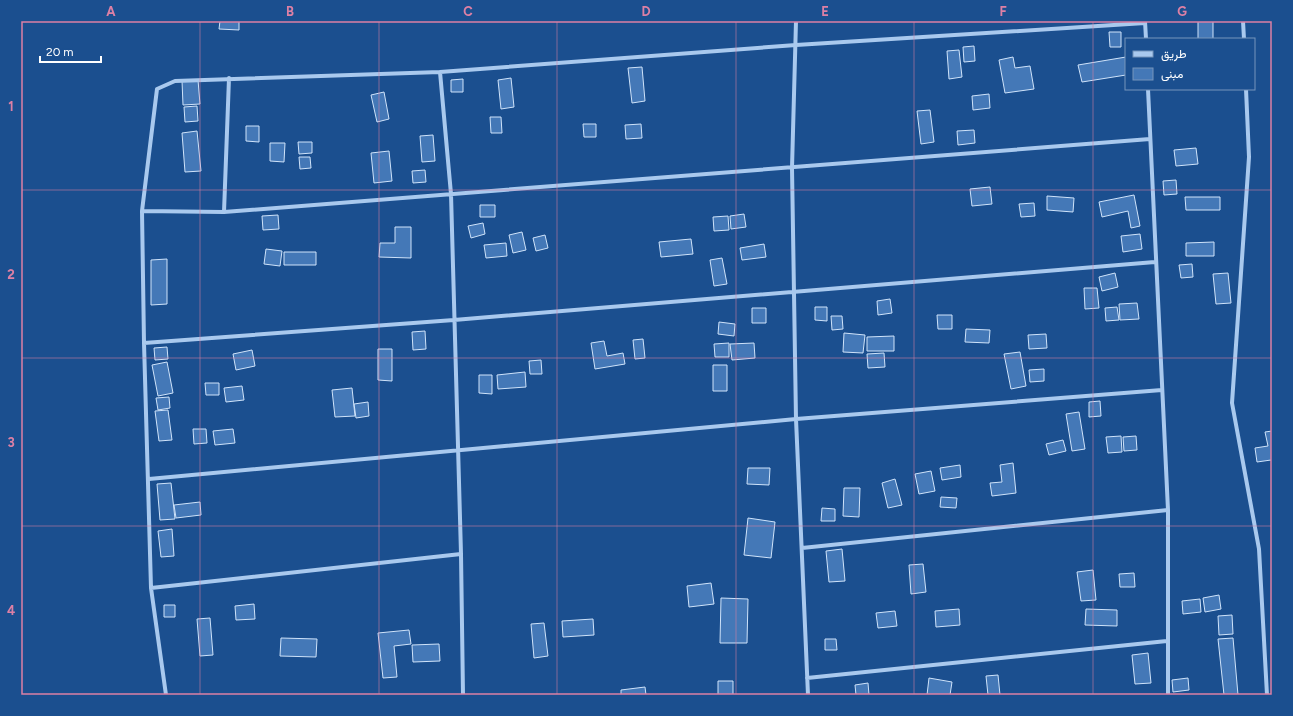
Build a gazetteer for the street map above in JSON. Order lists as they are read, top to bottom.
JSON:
{
  "legend": ["طريق", "مبنى"],
  "scale_bar": "20 m",
  "grid": {
    "columns": [
      "A",
      "B",
      "C",
      "D",
      "E",
      "F",
      "G"
    ],
    "rows": [
      "1",
      "2",
      "3",
      "4"
    ]
  }
}
